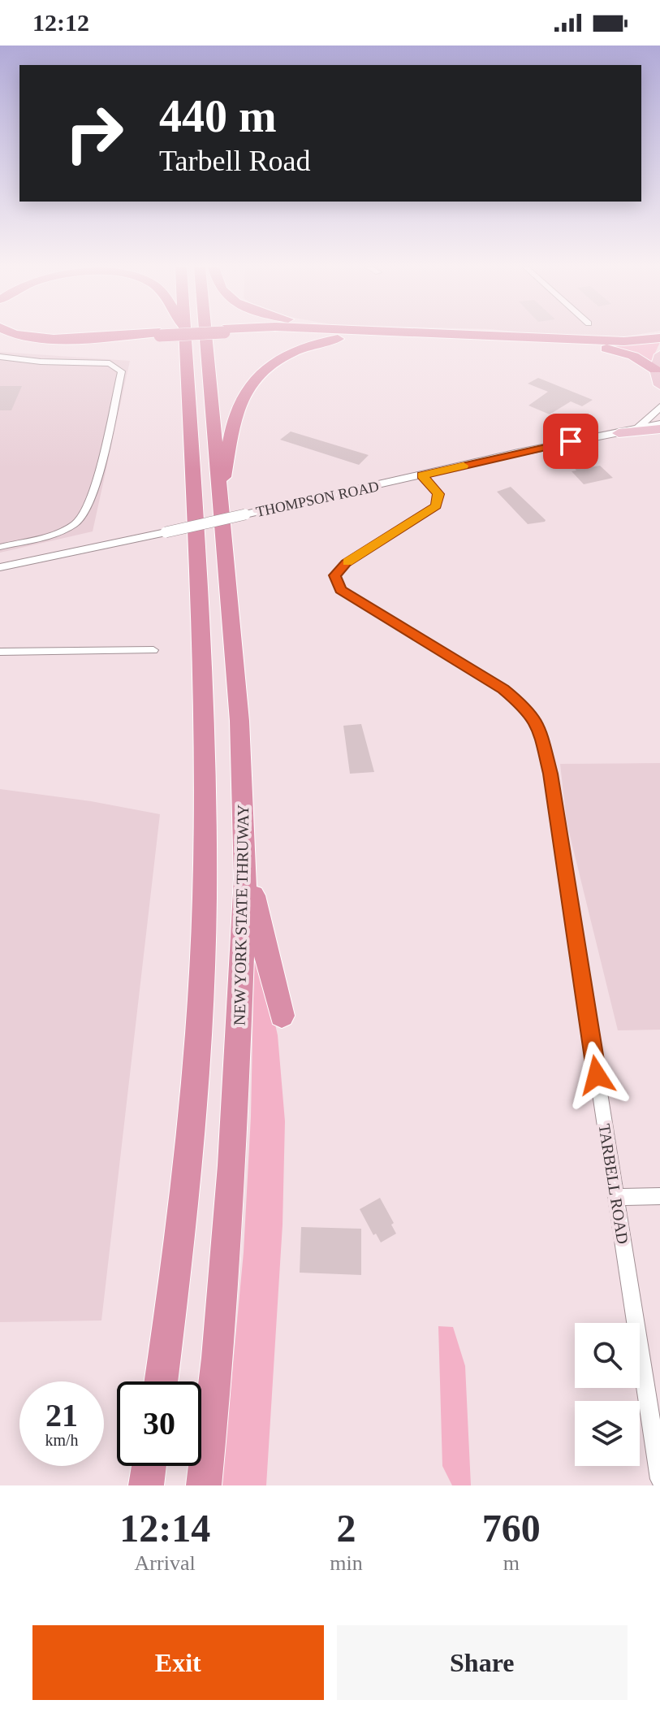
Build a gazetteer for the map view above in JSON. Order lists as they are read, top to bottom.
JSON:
{
  "streets": {
    "highway": ["NEW YORK STATE THRUWAY"],
    "street": ["THOMPSON ROAD", "TARBELL ROAD"]
  },
  "crossings": [
    ["THOMPSON ROAD", "TARBELL ROAD"]
  ],
  "page": {
    "status": "12:12",
    "turn": ["440 m", "Tarbell Road"],
    "speed": "21 km/h",
    "limit": "30",
    "eta": [
      "12:14",
      "Arrival",
      "2",
      "min",
      "760",
      "m"
    ],
    "buttons": ["Exit", "Share"]
  }
}
